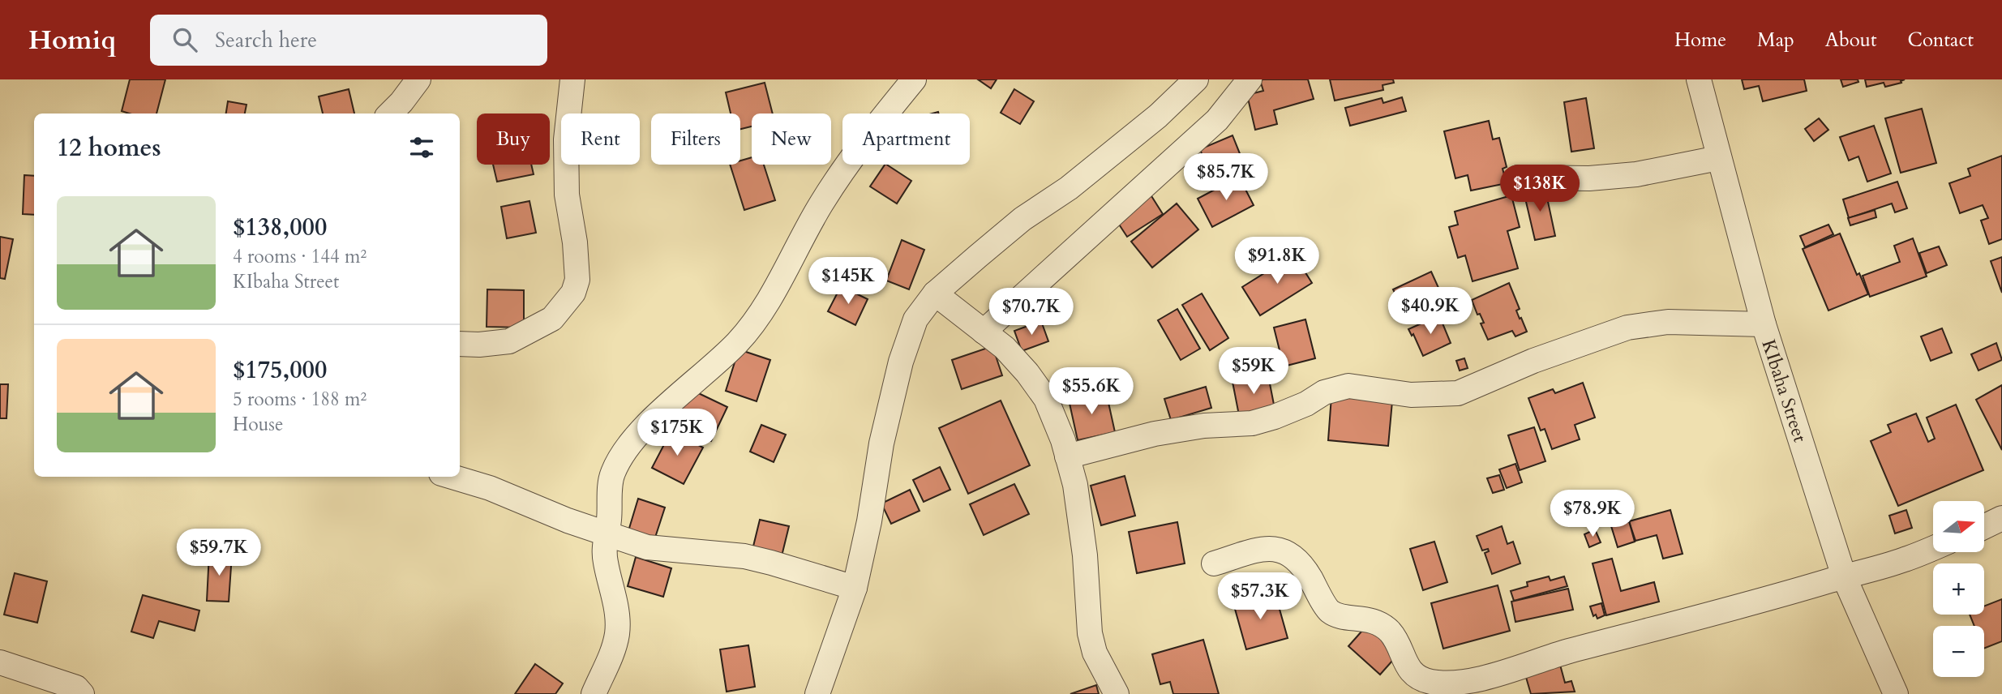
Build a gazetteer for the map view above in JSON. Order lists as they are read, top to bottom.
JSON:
{
  "streets": {
    "street": ["KIbaha Street"]
  },
  "north": "right",
  "page": {
    "header": "Homiq",
    "search": "Search here",
    "nav": [
      "Home",
      "Map",
      "About",
      "Contact"
    ],
    "chip": [
      "Buy",
      "Rent",
      "Filters",
      "New",
      "Apartment"
    ],
    "heading": "12 homes",
    "price": [
      "$85.7K",
      "$138K",
      "$91.8K",
      "$145K",
      "$40.9K",
      "$70.7K",
      "$59K",
      "$55.6K",
      "$175K",
      "$78.9K",
      "$59.7K",
      "$57.3K"
    ],
    "list": [
      {
        "name": "$138,000",
        "note": "4 rooms · 144 m² · KIbaha Street"
      },
      {
        "name": "$175,000",
        "note": "5 rooms · 188 m² · House"
      }
    ],
    "map_buttons": ["+", "−"]
  }
}
